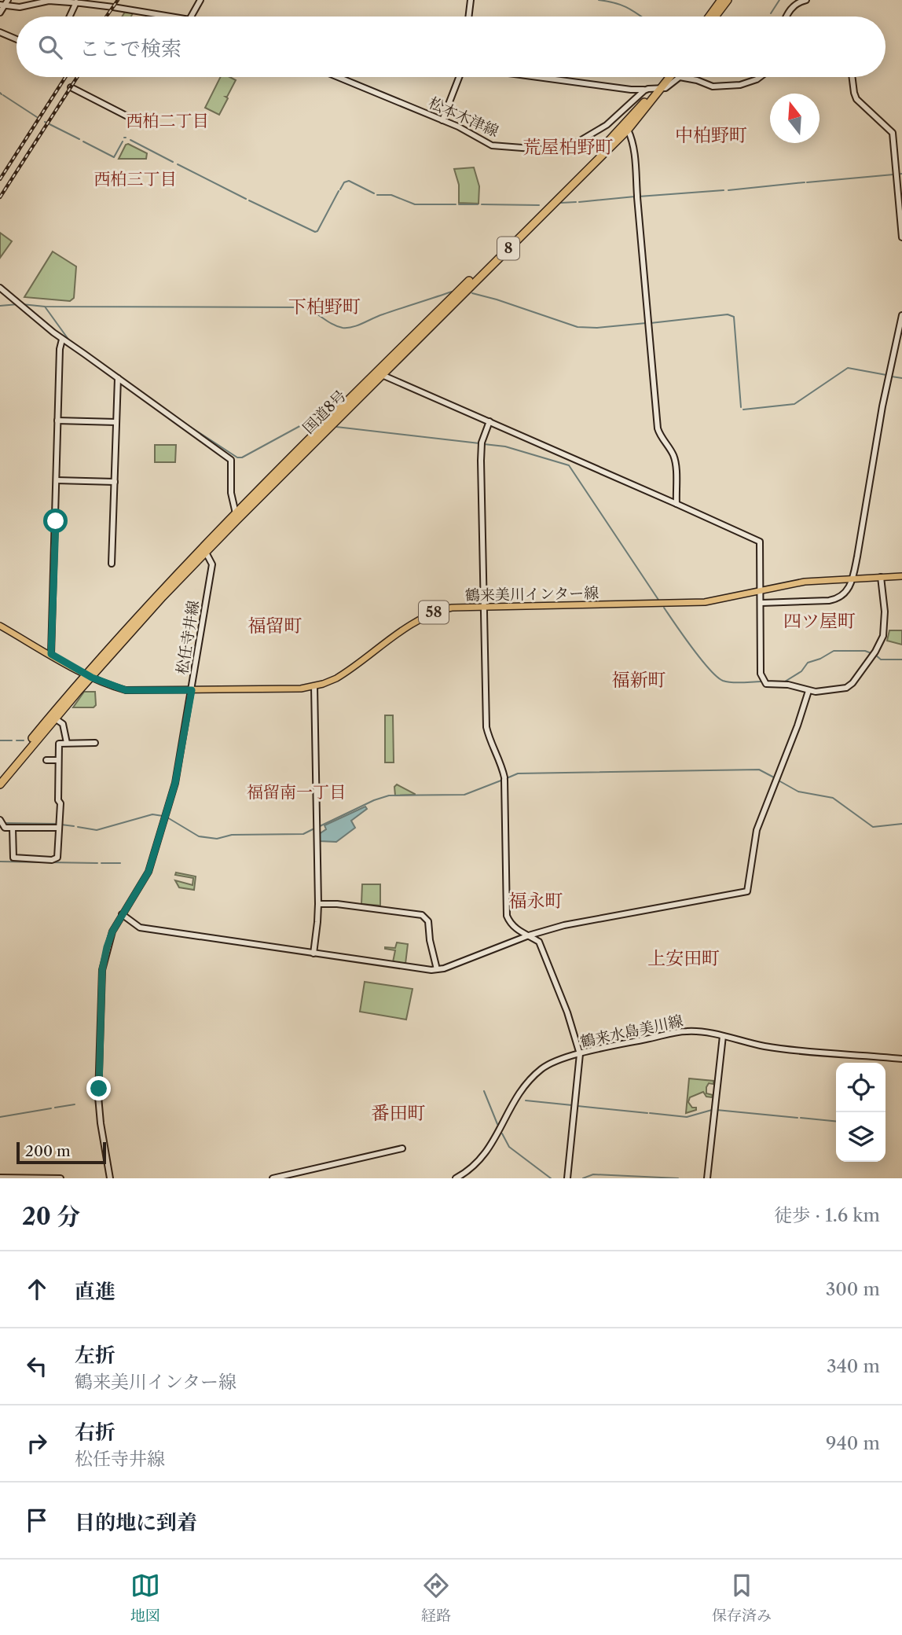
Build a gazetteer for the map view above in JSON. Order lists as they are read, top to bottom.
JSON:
{
  "streets": {
    "highway": ["8", "国道8号"],
    "main road": ["鶴来美川インター線", "58"],
    "street": ["松本木津線", "松任寺井線", "鶴来水島美川線"]
  },
  "crossings": [
    ["松本木津線", "国道8号"],
    ["国道8号", "鶴来美川インター線"],
    ["国道8号", "松任寺井線"],
    ["鶴来美川インター線", "松任寺井線"]
  ],
  "districts": [
    "西柏二丁目",
    "中柏野町",
    "荒屋柏野町",
    "西柏三丁目",
    "下柏野町",
    "四ツ屋町",
    "福留町",
    "福新町",
    "福留南一丁目",
    "福永町",
    "上安田町",
    "番田町"
  ],
  "scale_bar": "200 m",
  "north": "top",
  "page": {
    "search": "ここで検索",
    "scale": "200 m",
    "heading": ["20 分", "徒歩 · 1.6 km"],
    "list": [
      ["直進", "300 m"],
      ["左折", "鶴来美川インター線", "340 m"],
      ["右折", "松任寺井線", "940 m"],
      "目的地に到着"
    ],
    "nav": ["地図", "経路", "保存済み"]
  }
}
